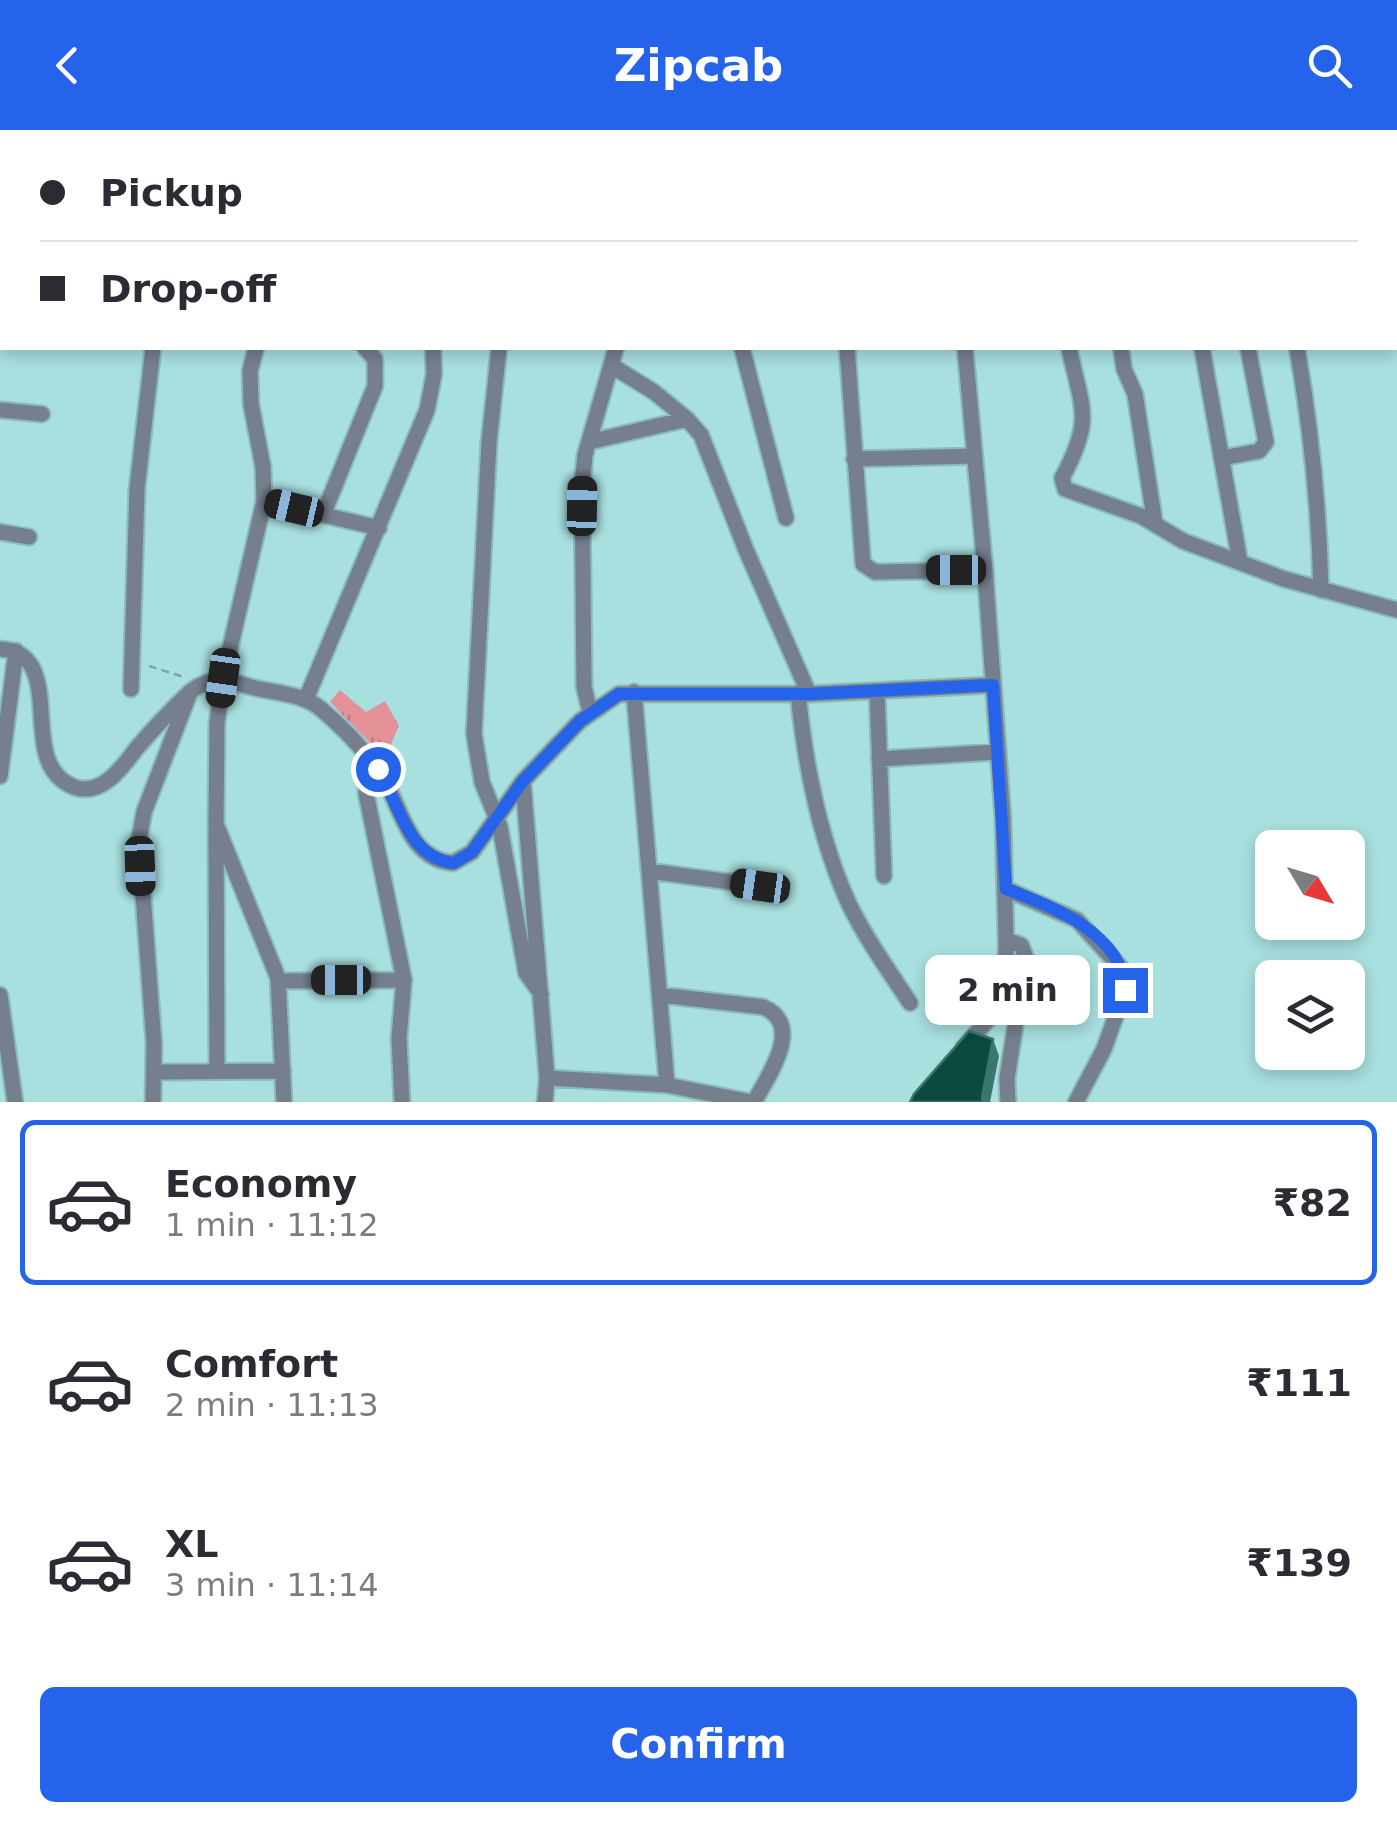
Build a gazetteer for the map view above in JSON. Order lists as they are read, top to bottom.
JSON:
{
  "north": "bottom right",
  "page": {
    "header": "Zipcab",
    "banner": ["Pickup", "Drop-off"],
    "bubble": "2 min",
    "list": [
      {
        "name": "Economy",
        "note": "1 min · 11:12",
        "value": "₹82"
      },
      {
        "name": "Comfort",
        "note": "2 min · 11:13",
        "value": "₹111"
      },
      {
        "name": "XL",
        "note": "3 min · 11:14",
        "value": "₹139"
      }
    ],
    "buttons": "Confirm"
  }
}
